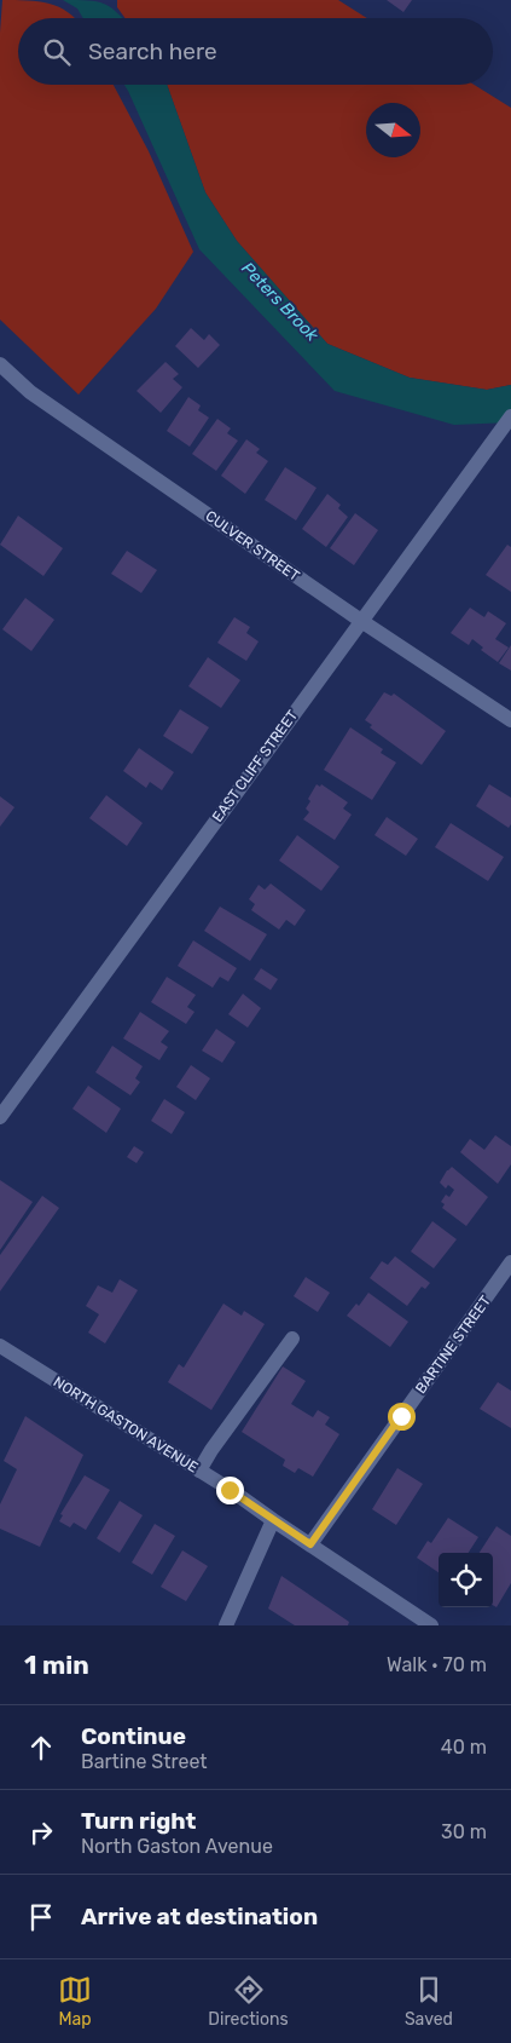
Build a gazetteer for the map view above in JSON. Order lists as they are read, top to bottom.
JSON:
{
  "streets": {
    "street": [
      "CULVER STREET",
      "EAST CLIFF STREET",
      "BARTINE STREET",
      "NORTH GASTON AVENUE"
    ]
  },
  "crossings": [
    ["CULVER STREET", "EAST CLIFF STREET"],
    ["BARTINE STREET", "NORTH GASTON AVENUE"]
  ],
  "water": ["Peters Brook"],
  "north": "right",
  "page": {
    "search": "Search here",
    "heading": ["1 min", "Walk · 70 m"],
    "list": [
      ["Continue", "Bartine Street", "40 m"],
      ["Turn right", "North Gaston Avenue", "30 m"],
      "Arrive at destination"
    ],
    "nav": ["Map", "Directions", "Saved"]
  }
}
